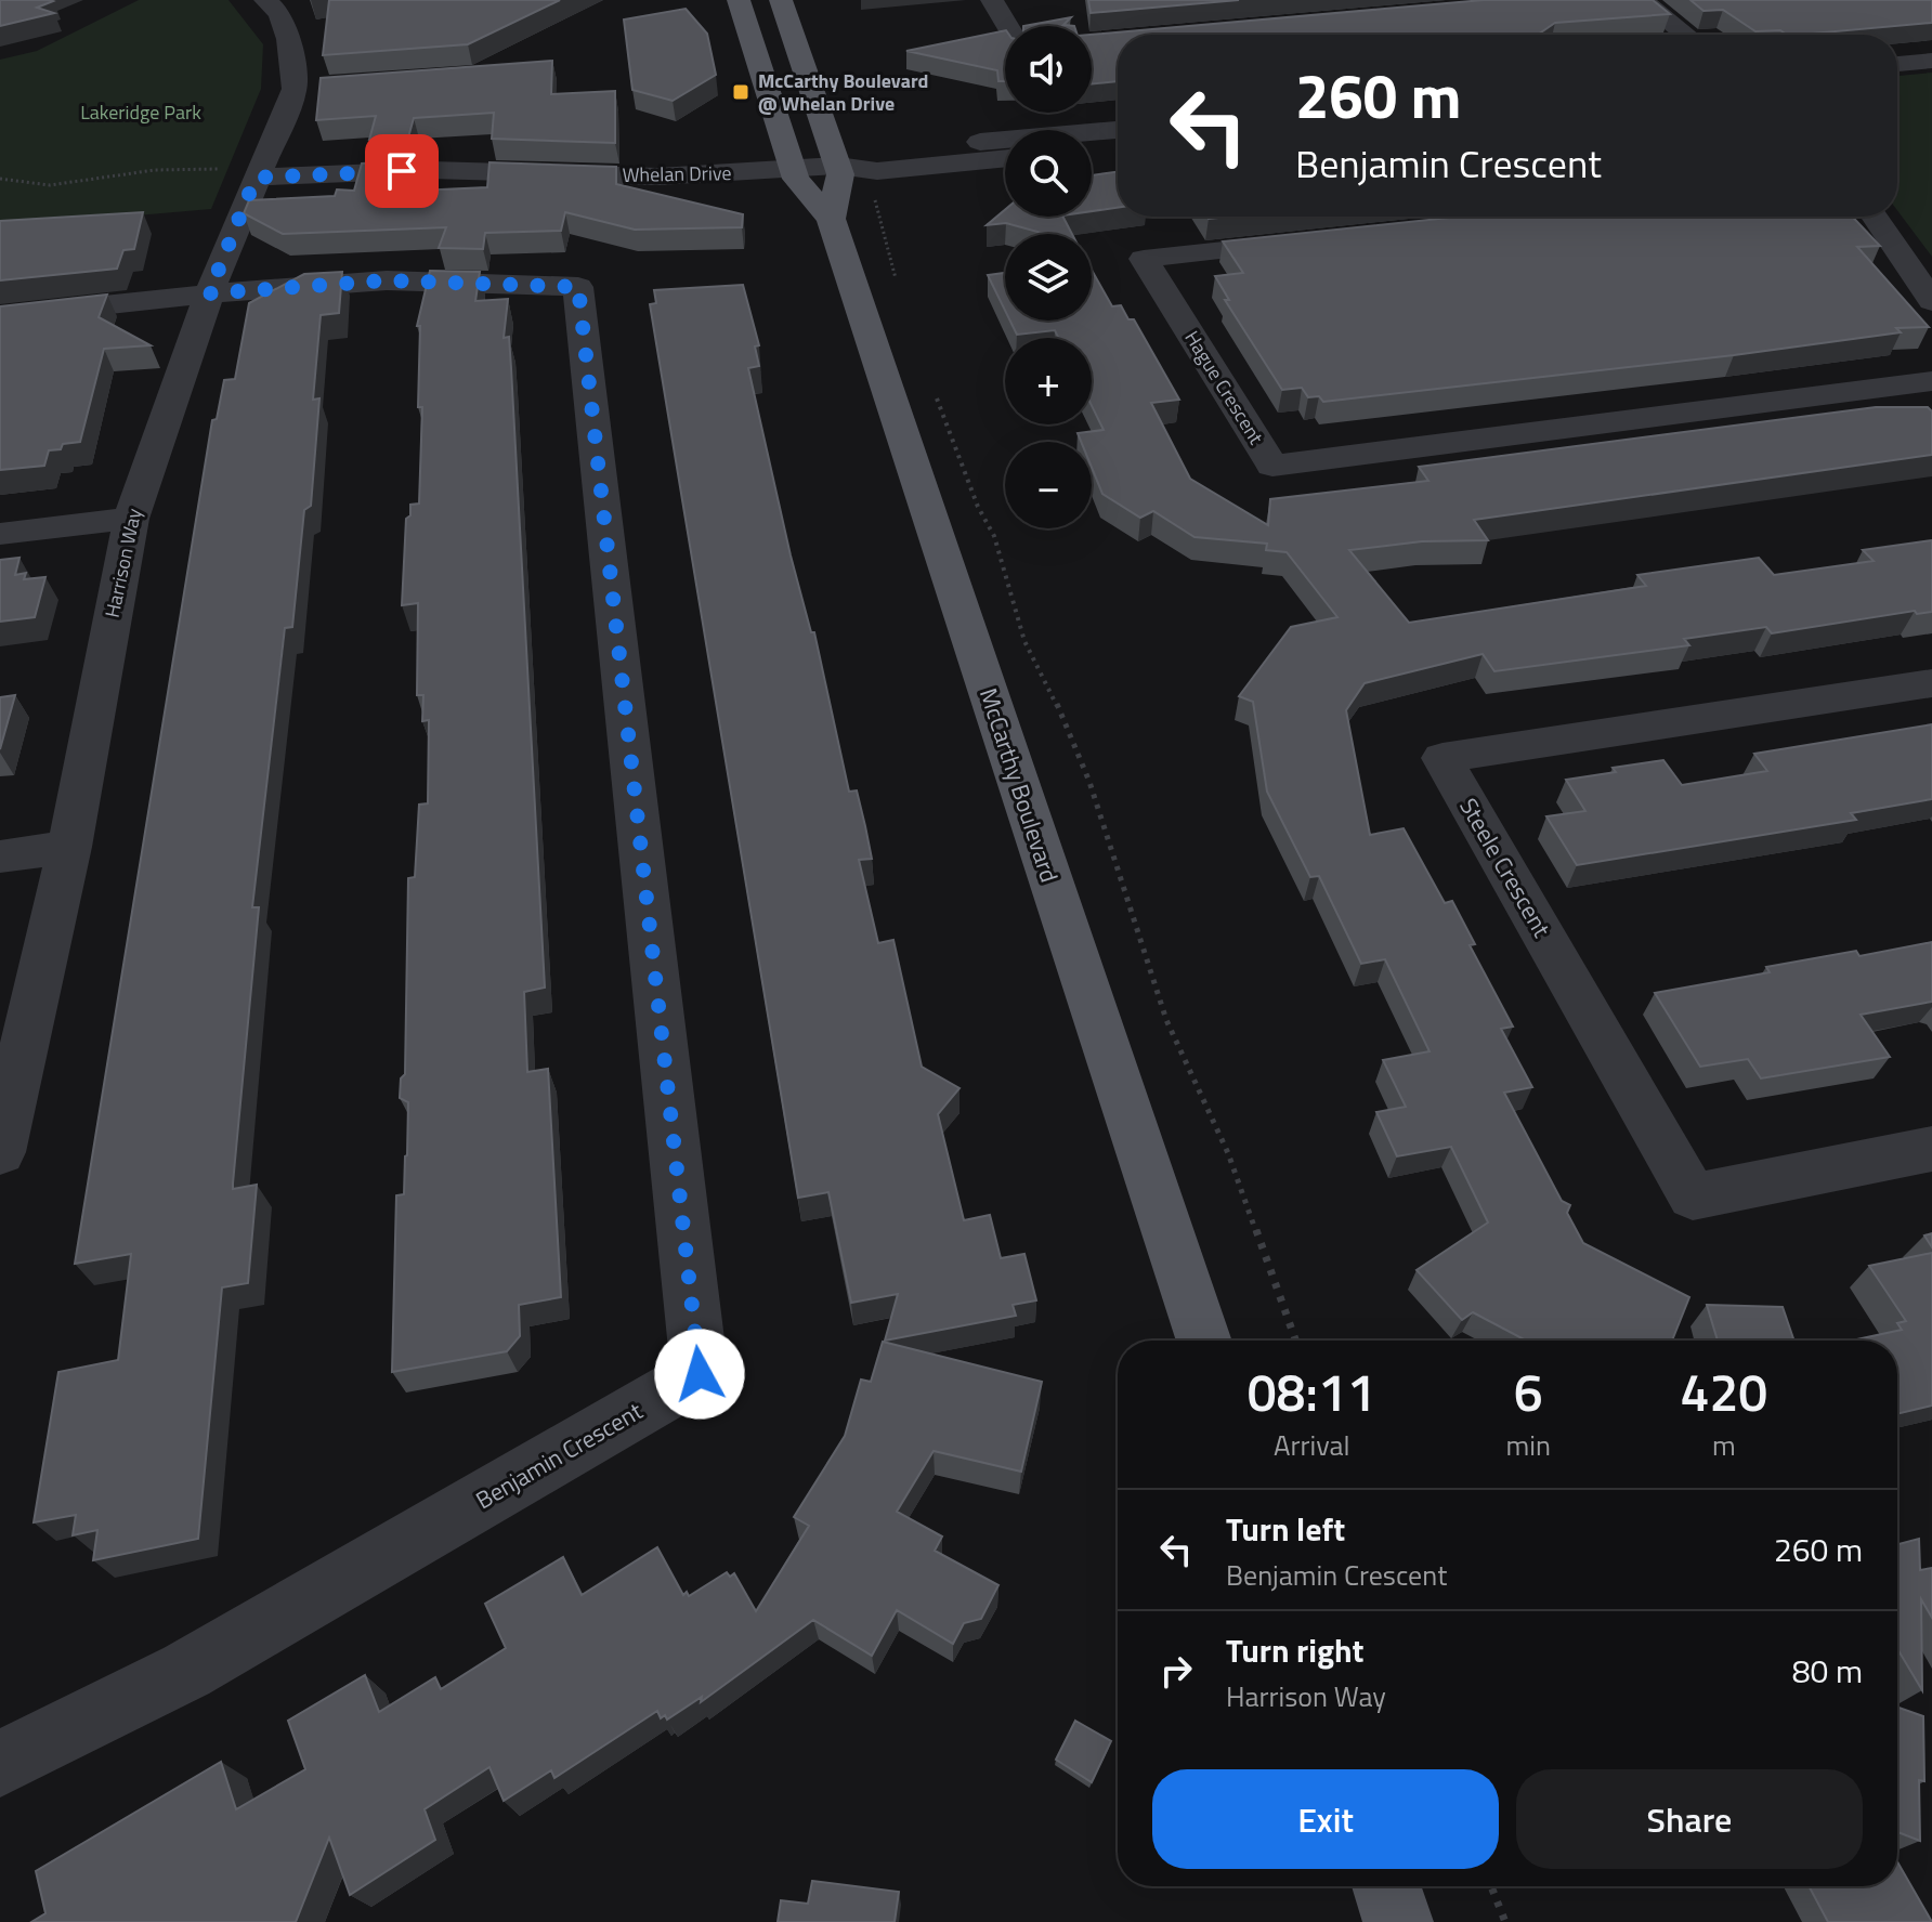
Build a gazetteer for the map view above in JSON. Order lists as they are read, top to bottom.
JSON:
{
  "streets": {
    "main road": ["McCarthy Boulevard"],
    "street": [
      "Whelan Drive",
      "Hague Crescent",
      "Harrison Way",
      "Steele Crescent",
      "Benjamin Crescent"
    ]
  },
  "crossings": [
    ["Whelan Drive", "Harrison Way"],
    ["Whelan Drive", "McCarthy Boulevard"],
    ["Harrison Way", "Benjamin Crescent"]
  ],
  "parks": ["Lakeridge Park"],
  "places": {
    "transit": ["McCarthy Boulevard @ Whelan Drive"]
  },
  "page": {
    "map_buttons": ["+", "−"],
    "turn": ["260 m", "Benjamin Crescent"],
    "eta": [
      "08:11",
      "Arrival",
      "6",
      "min",
      "420",
      "m"
    ],
    "list": [
      {
        "name": "Turn left",
        "note": "Benjamin Crescent",
        "value": "260 m"
      },
      {
        "name": "Turn right",
        "note": "Harrison Way",
        "value": "80 m"
      }
    ],
    "buttons": ["Exit", "Share"]
  }
}
